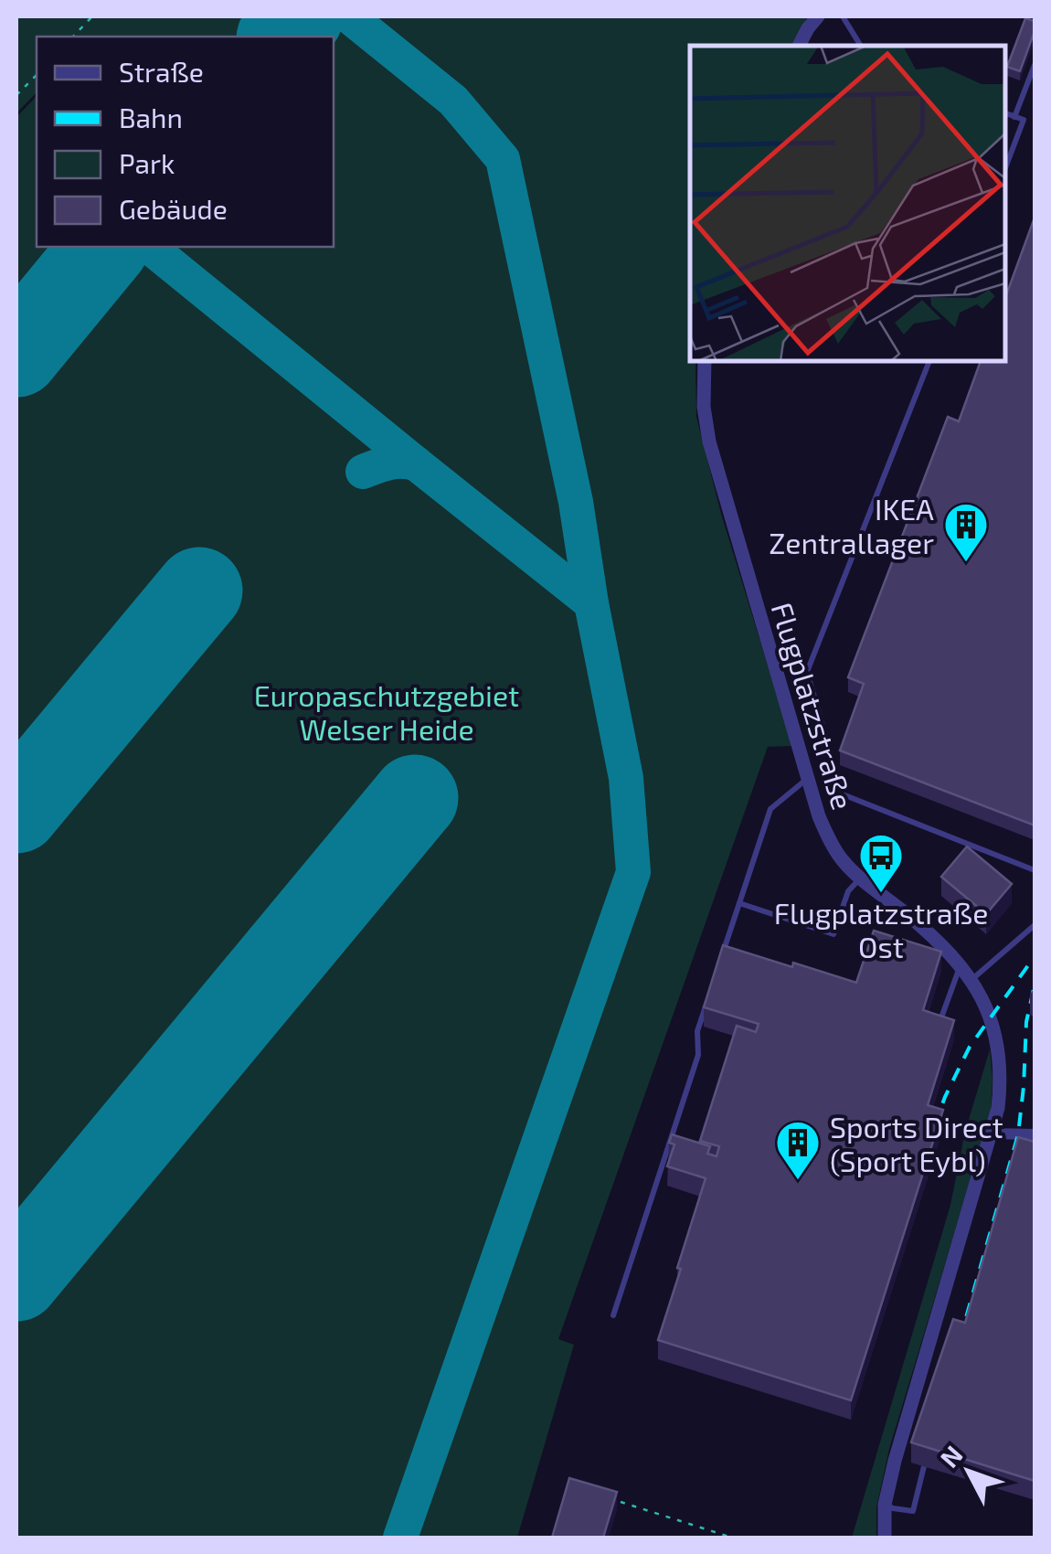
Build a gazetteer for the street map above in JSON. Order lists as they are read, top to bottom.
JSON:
{
  "streets": {
    "street": ["Flugplatzstraße"]
  },
  "parks": ["Europaschutzgebiet Welser Heide"],
  "places": {
    "building": ["IKEA Zentrallager", "Sports Direct (Sport Eybl)"],
    "bus stop": ["Flugplatzstraße Ost"]
  },
  "legend": [
    "Straße",
    "Bahn",
    "Park",
    "Gebäude"
  ],
  "north": "top left"
}
